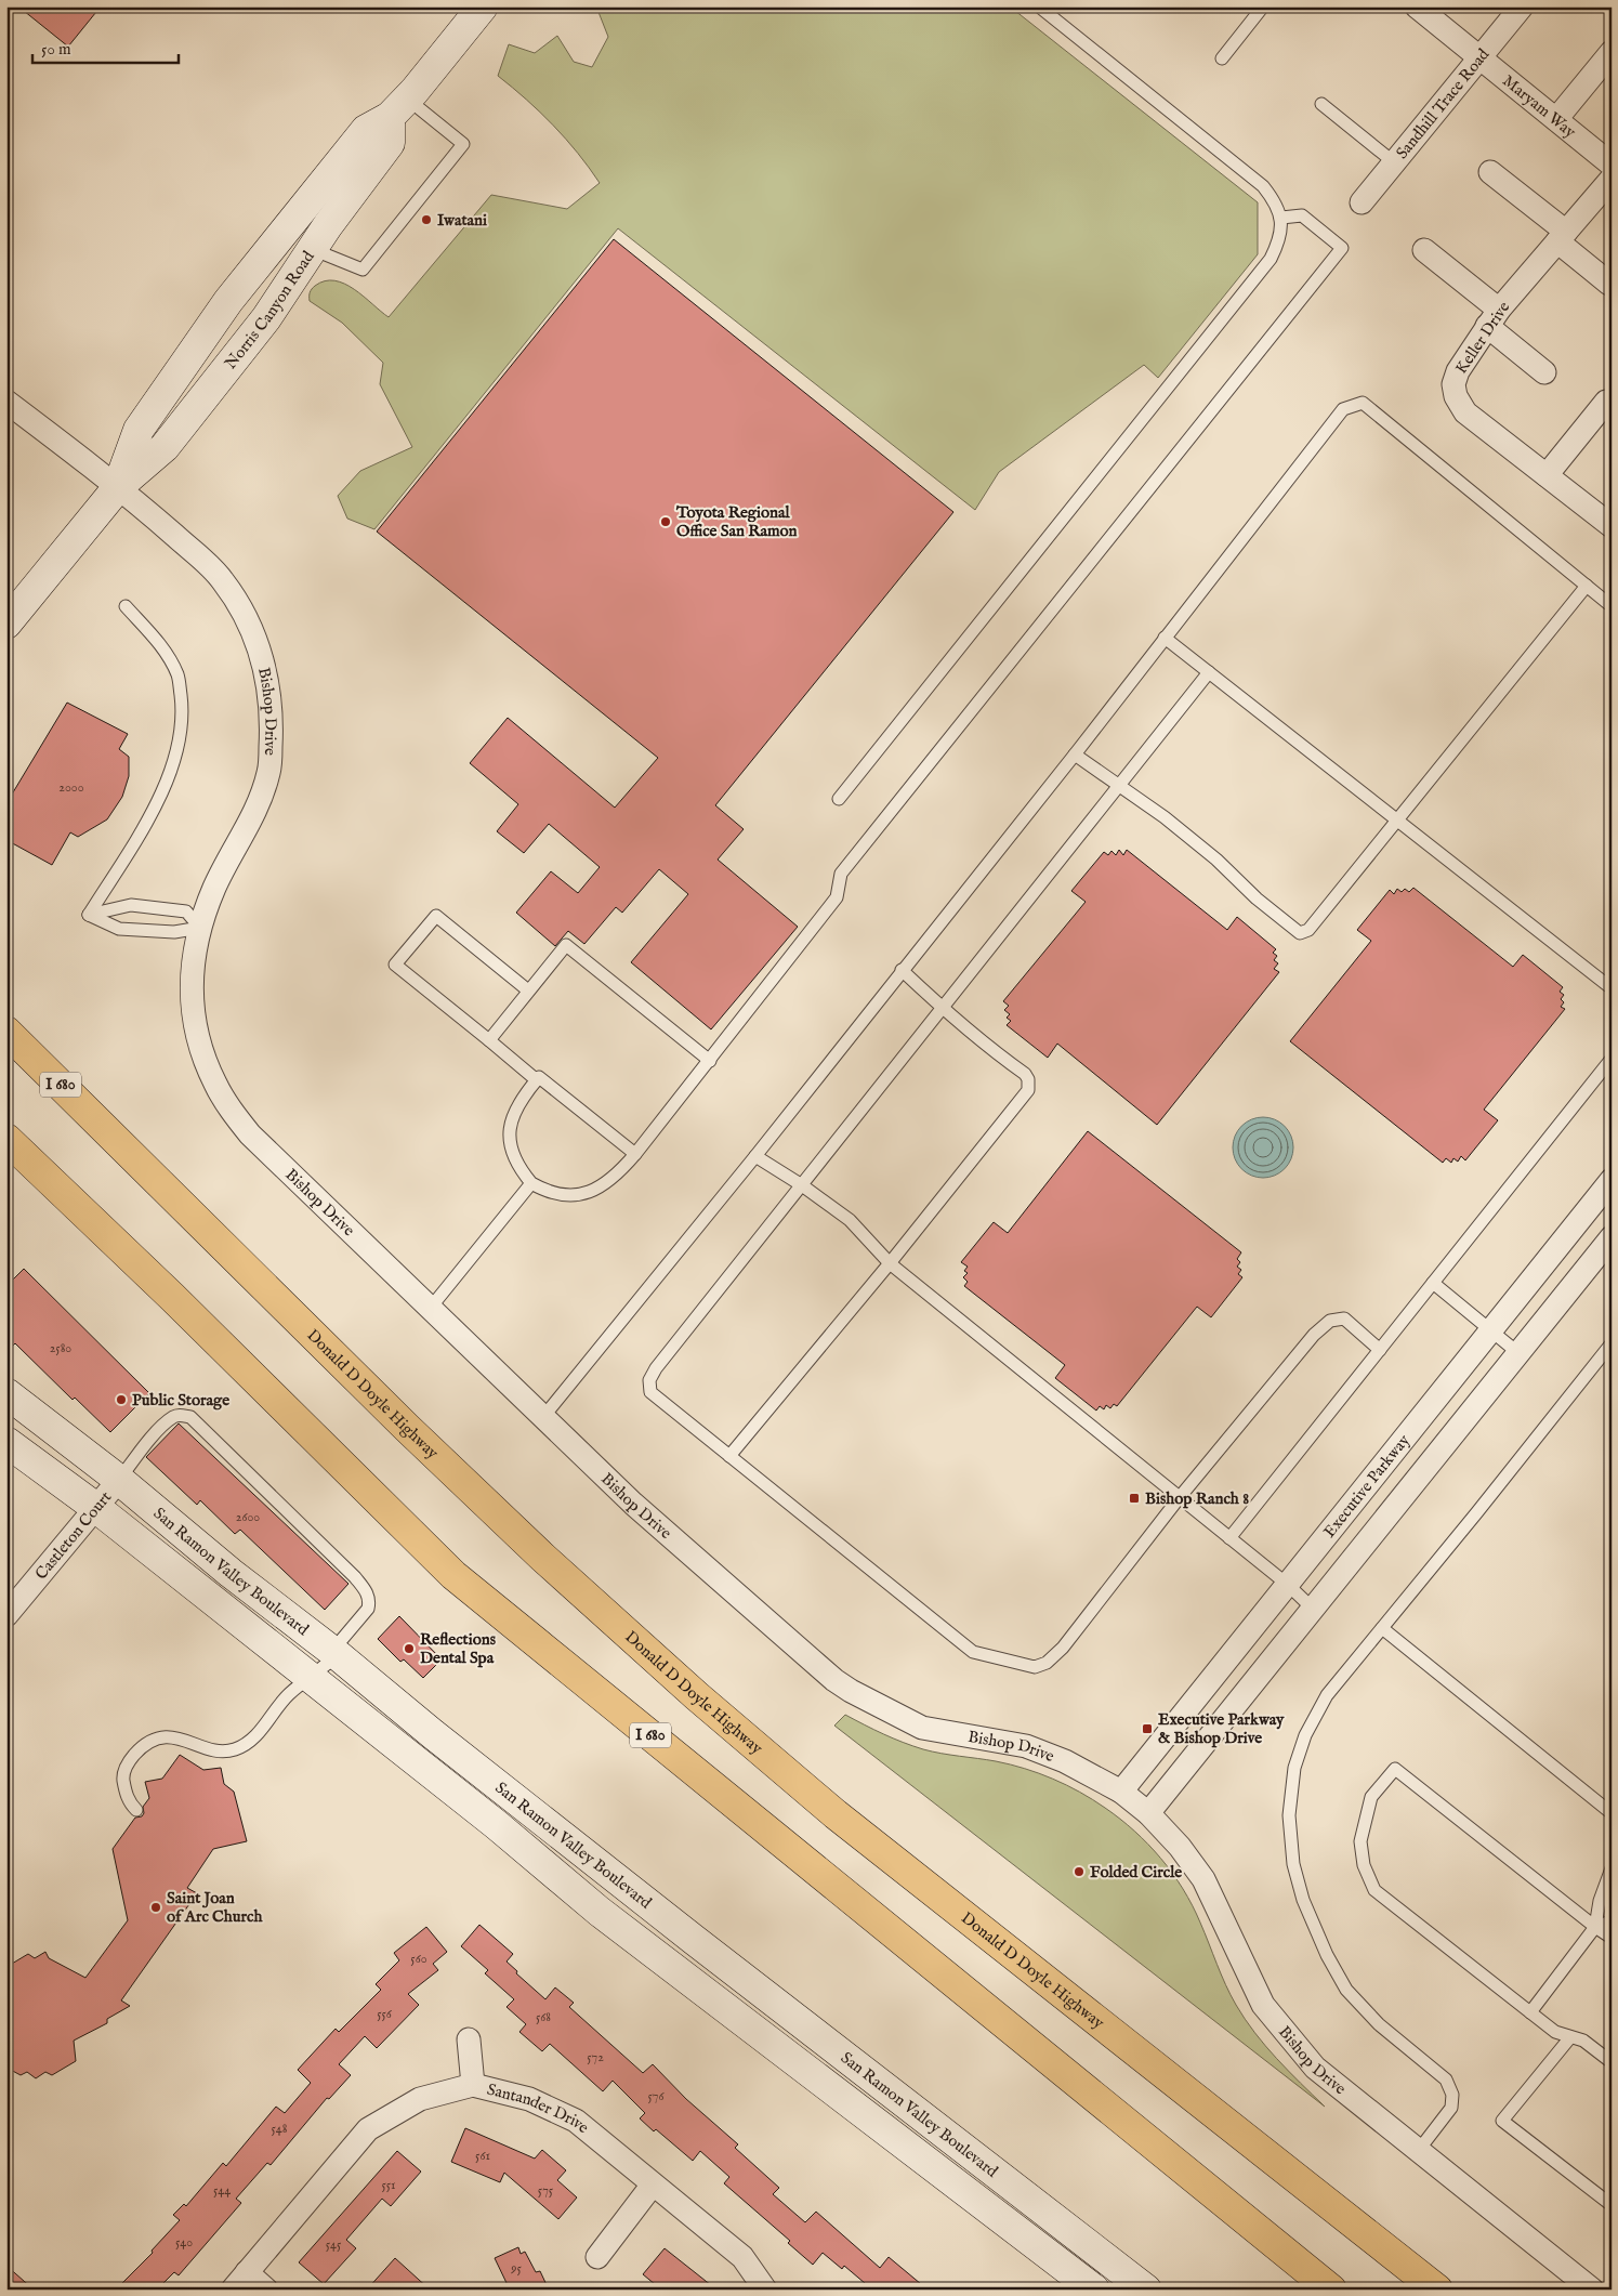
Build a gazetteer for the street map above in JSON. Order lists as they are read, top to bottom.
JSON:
{
  "streets": {
    "highway": ["I 680", "Donald D Doyle Highway"],
    "main road": ["Norris Canyon Road", "San Ramon Valley Boulevard"],
    "street": [
      "Sandhill Trace Road",
      "Maryam Way",
      "Keller Drive",
      "Bishop Drive",
      "Executive Parkway",
      "Castleton Court",
      "Santander Drive"
    ]
  },
  "crossings": [
    ["Sandhill Trace Road", "Maryam Way"],
    ["Norris Canyon Road", "Bishop Drive"],
    ["Bishop Drive", "Executive Parkway"],
    ["Castleton Court", "San Ramon Valley Boulevard"]
  ],
  "places": {
    "other": [
      "Iwatani",
      "Toyota Regional Office San Ramon",
      "Public Storage",
      "Reflections Dental Spa",
      "Folded Circle",
      "Saint Joan of Arc Church"
    ],
    "transit": ["Bishop Ranch 8", "Executive Parkway & Bishop Drive"]
  },
  "house_numbers": [
    "2000",
    "2580",
    "2600",
    "560",
    "556",
    "568",
    "572",
    "576",
    "548",
    "561",
    "551",
    "544",
    "575",
    "540",
    "545",
    "95"
  ],
  "scale_bar": "50 m"
}
